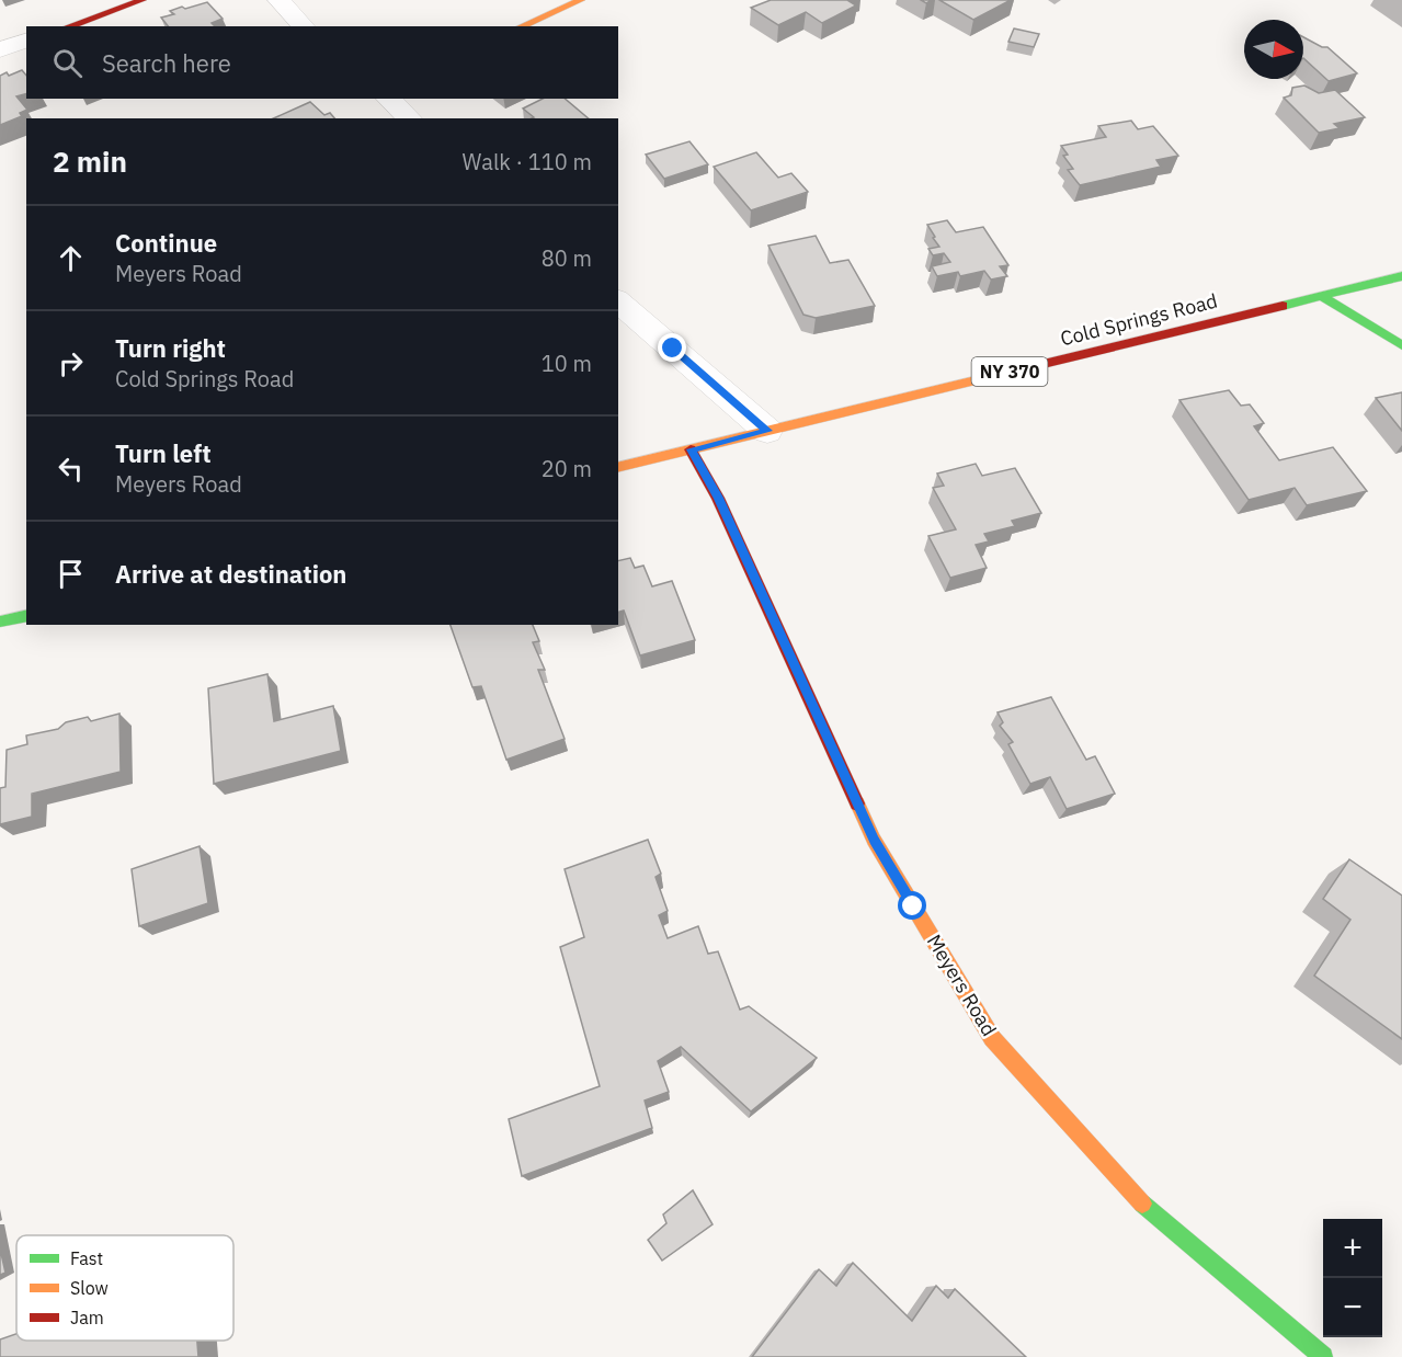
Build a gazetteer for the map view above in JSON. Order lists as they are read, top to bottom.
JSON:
{
  "streets": {
    "street": ["Cold Springs Road", "NY 370", "Meyers Road"]
  },
  "crossings": [
    ["Cold Springs Road", "Meyers Road"]
  ],
  "legend": ["Fast", "Slow", "Jam"],
  "north": "right",
  "page": {
    "search": "Search here",
    "heading": ["2 min", "Walk · 110 m"],
    "list": [
      ["Continue", "Meyers Road", "80 m"],
      ["Turn right", "Cold Springs Road", "10 m"],
      ["Turn left", "Meyers Road", "20 m"],
      "Arrive at destination"
    ],
    "map_buttons": ["+", "−"]
  }
}
